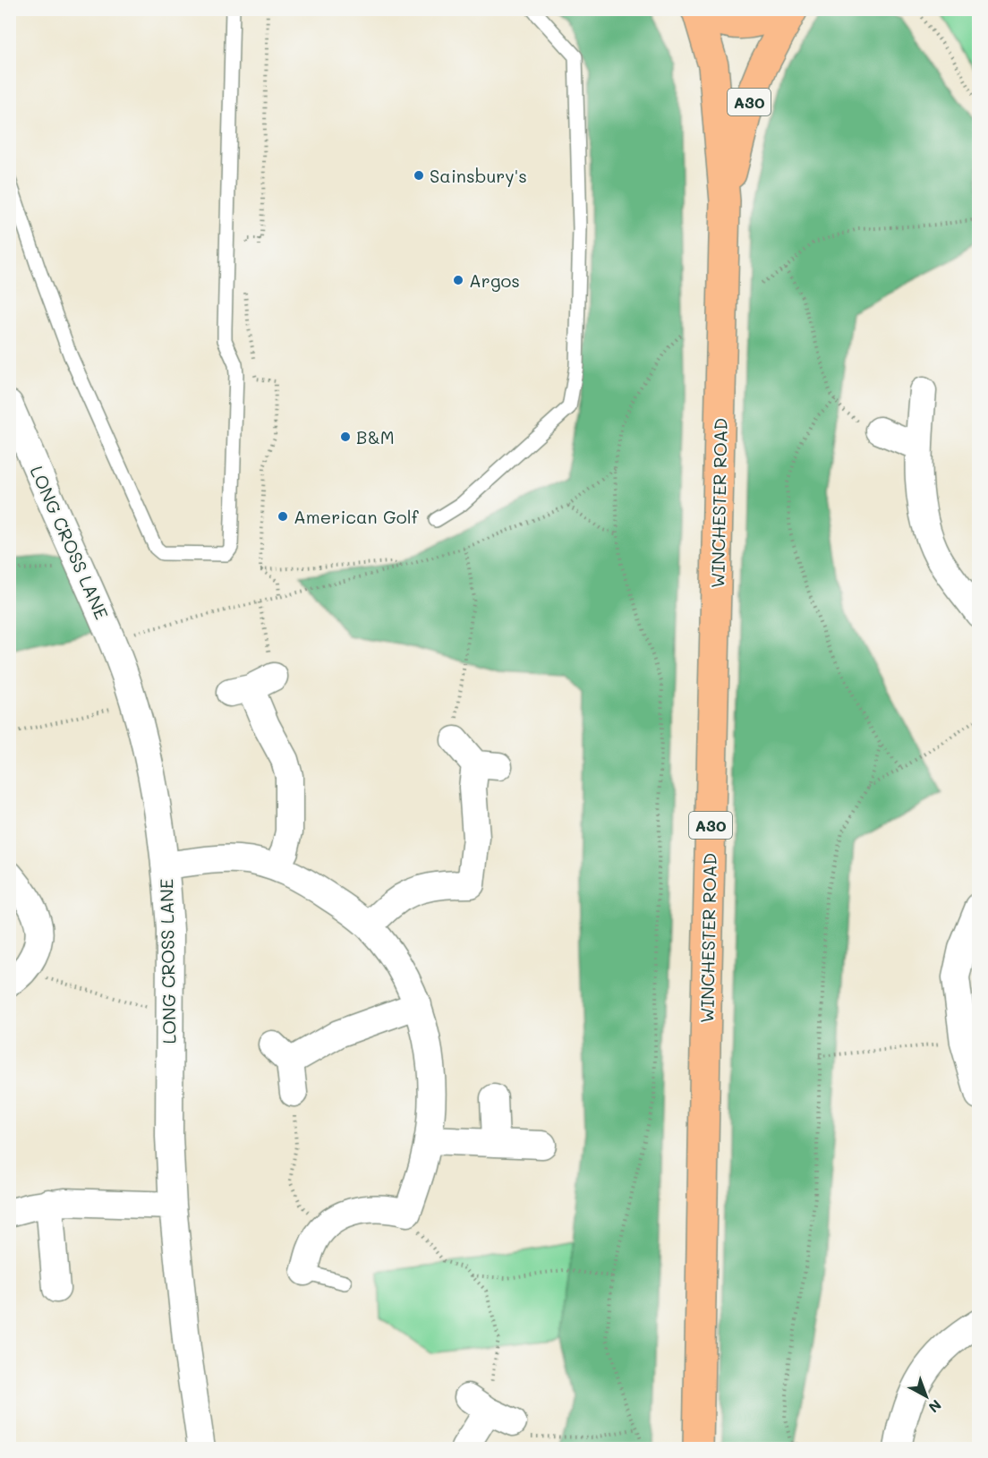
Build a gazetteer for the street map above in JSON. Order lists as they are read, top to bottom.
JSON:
{
  "streets": {
    "main road": ["A30", "WINCHESTER ROAD"],
    "street": ["LONG CROSS LANE"]
  },
  "places": [
    "Sainsbury's",
    "Argos",
    "B&M",
    "American Golf"
  ],
  "north": "bottom right"
}
